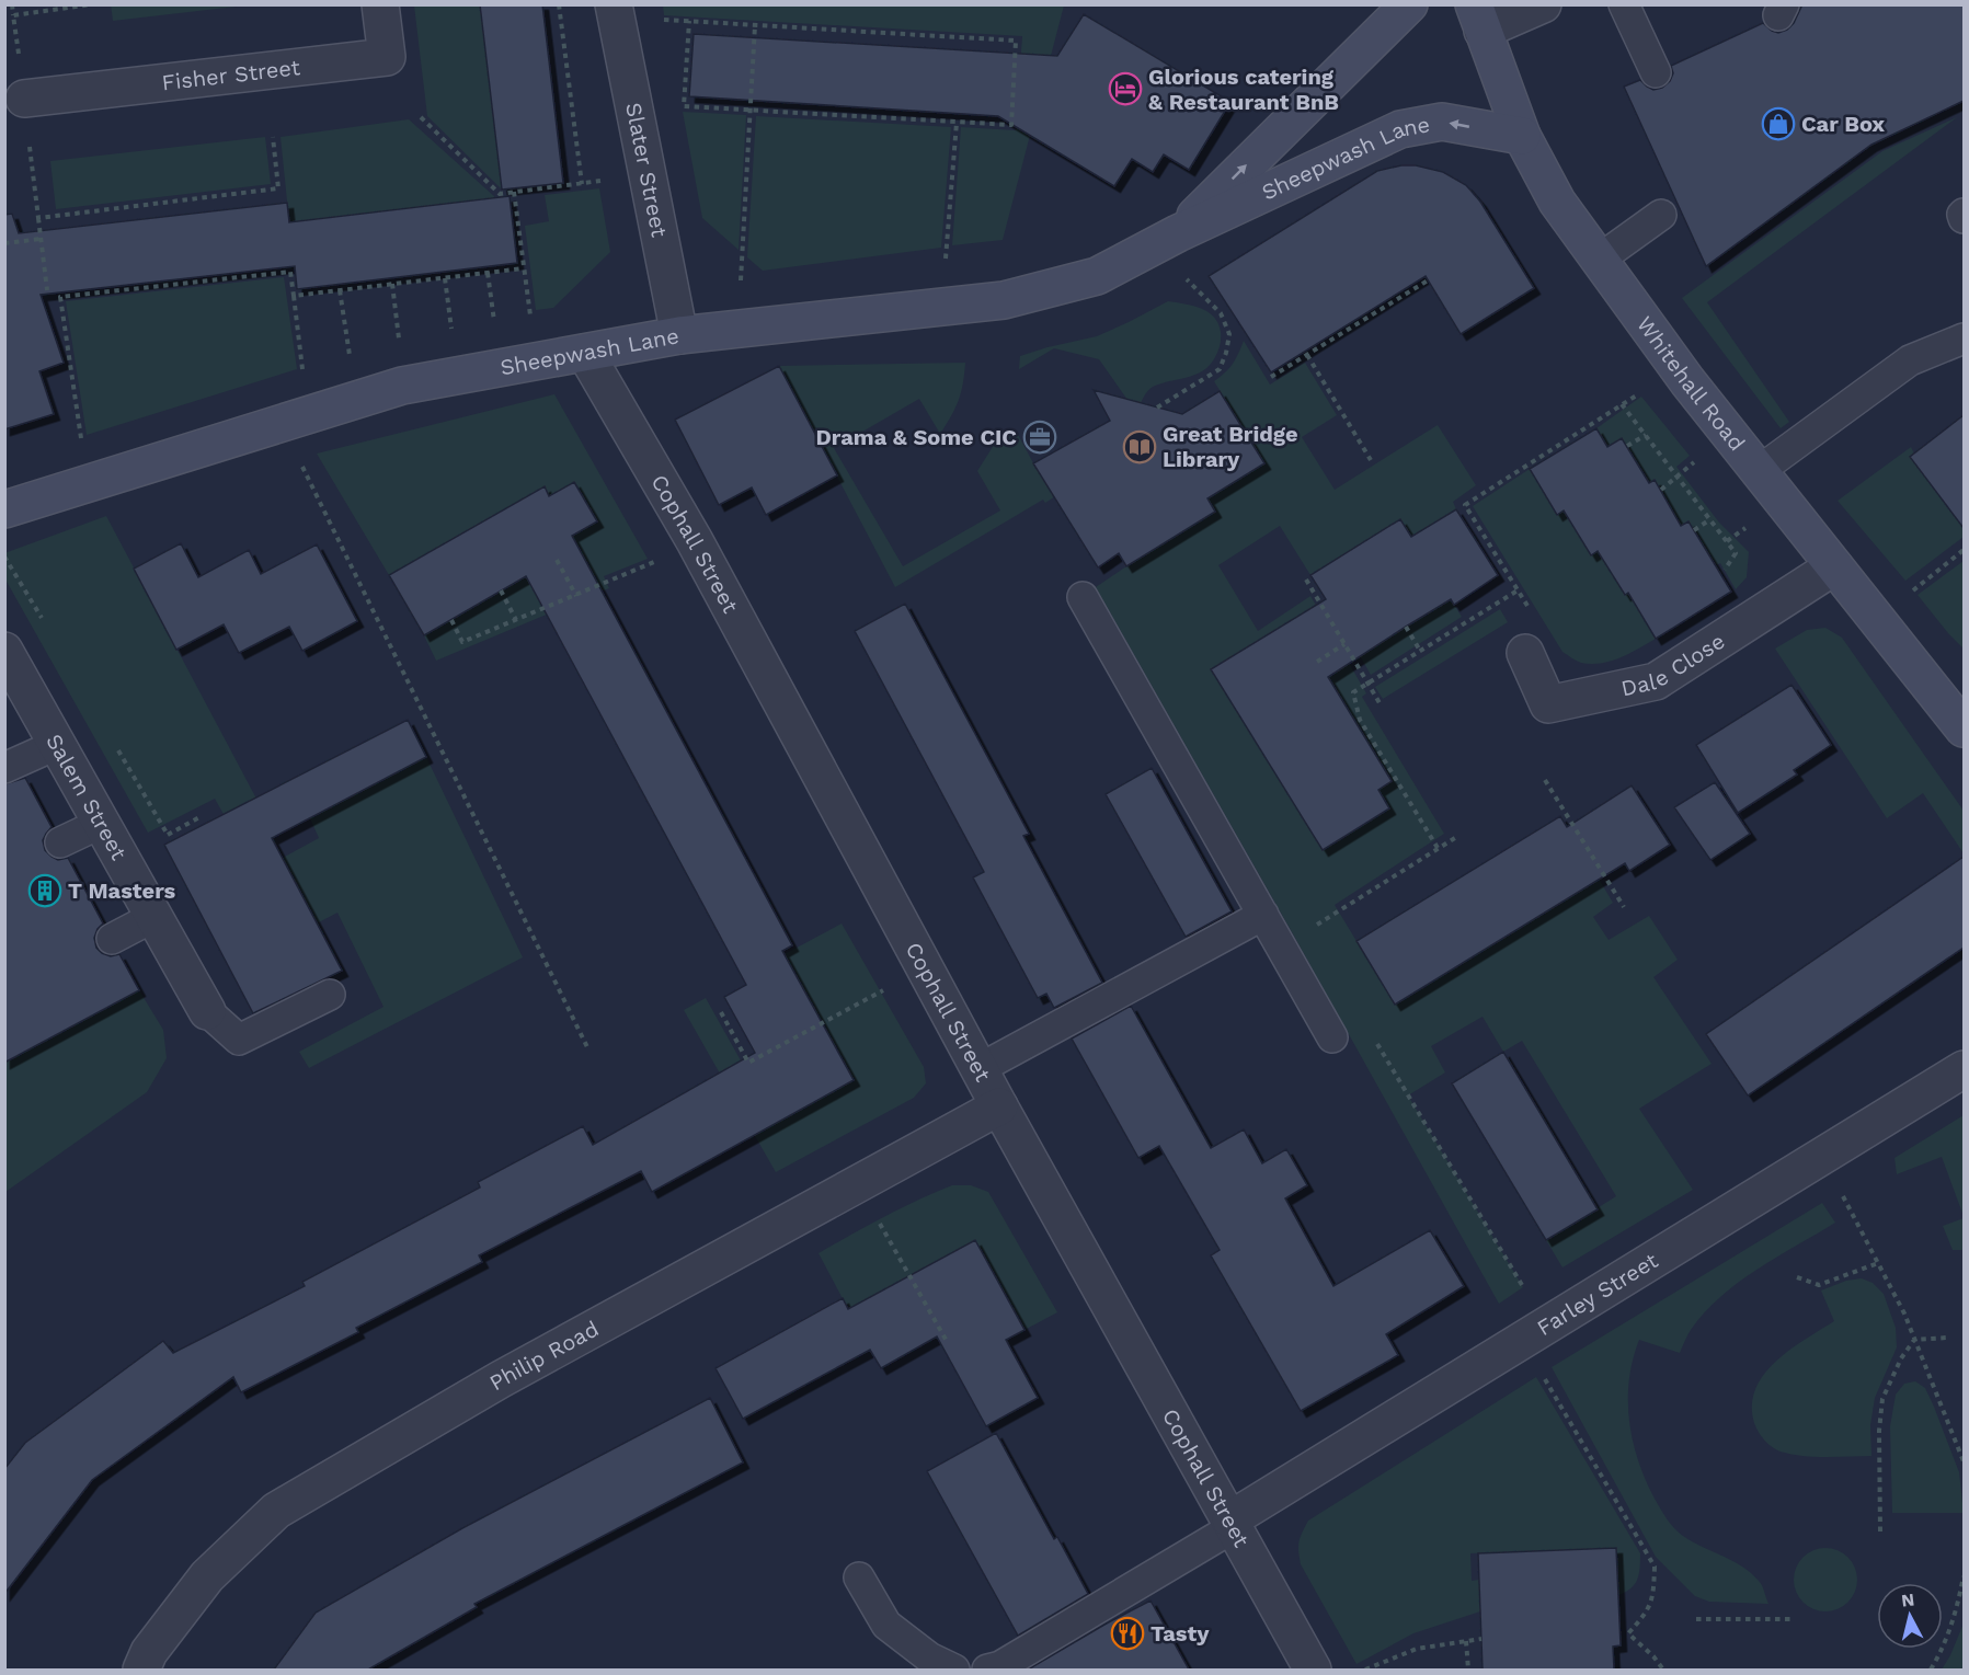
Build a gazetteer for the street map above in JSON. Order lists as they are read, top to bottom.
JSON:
{
  "streets": {
    "main road": ["Sheepwash Lane", "Whitehall Road"],
    "street": [
      "Fisher Street",
      "Slater Street",
      "Cophall Street",
      "Dale Close",
      "Salem Street",
      "Farley Street",
      "Philip Road"
    ]
  },
  "crossings": [
    ["Sheepwash Lane", "Slater Street"],
    ["Sheepwash Lane", "Whitehall Road"],
    ["Sheepwash Lane", "Cophall Street"],
    ["Whitehall Road", "Dale Close"],
    ["Cophall Street", "Farley Street"],
    ["Cophall Street", "Philip Road"]
  ],
  "places": {
    "hotel": ["Glorious catering & Restaurant BnB"],
    "shop": ["Car Box"],
    "office": ["Drama & Some CIC"],
    "library": ["Great Bridge Library"],
    "building": ["T Masters"],
    "restaurant": ["Tasty"]
  },
  "north": "top"
}
